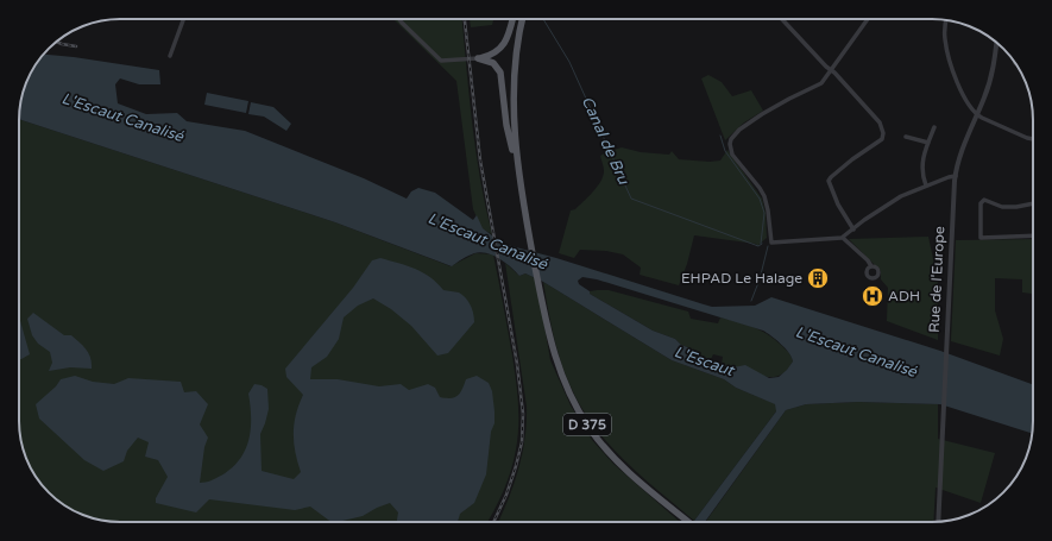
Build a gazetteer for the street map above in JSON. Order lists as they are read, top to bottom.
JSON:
{
  "streets": {
    "main road": ["D 375"],
    "street": ["Rue de l'Europe"]
  },
  "water": ["L'Escaut Canalisé", "Canal de Bru", "L'Escaut"],
  "places": {
    "building": ["EHPAD Le Halage"],
    "hospital": ["ADH"]
  }
}
